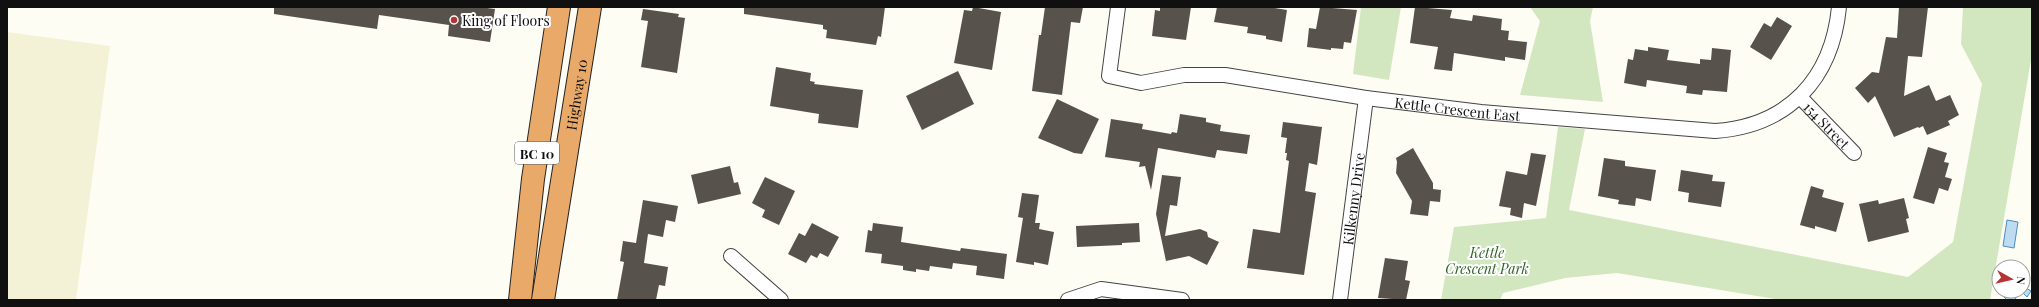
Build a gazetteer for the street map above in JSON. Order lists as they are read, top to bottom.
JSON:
{
  "streets": {
    "highway": ["Highway 10", "BC 10"],
    "street": ["Kettle Crescent East", "154 Street", "Kilkenny Drive"]
  },
  "crossings": [
    ["Kettle Crescent East", "154 Street"],
    ["Kettle Crescent East", "Kilkenny Drive"]
  ],
  "parks": ["Kettle Crescent Park"],
  "places": ["King of Floors"],
  "north": "right"
}
